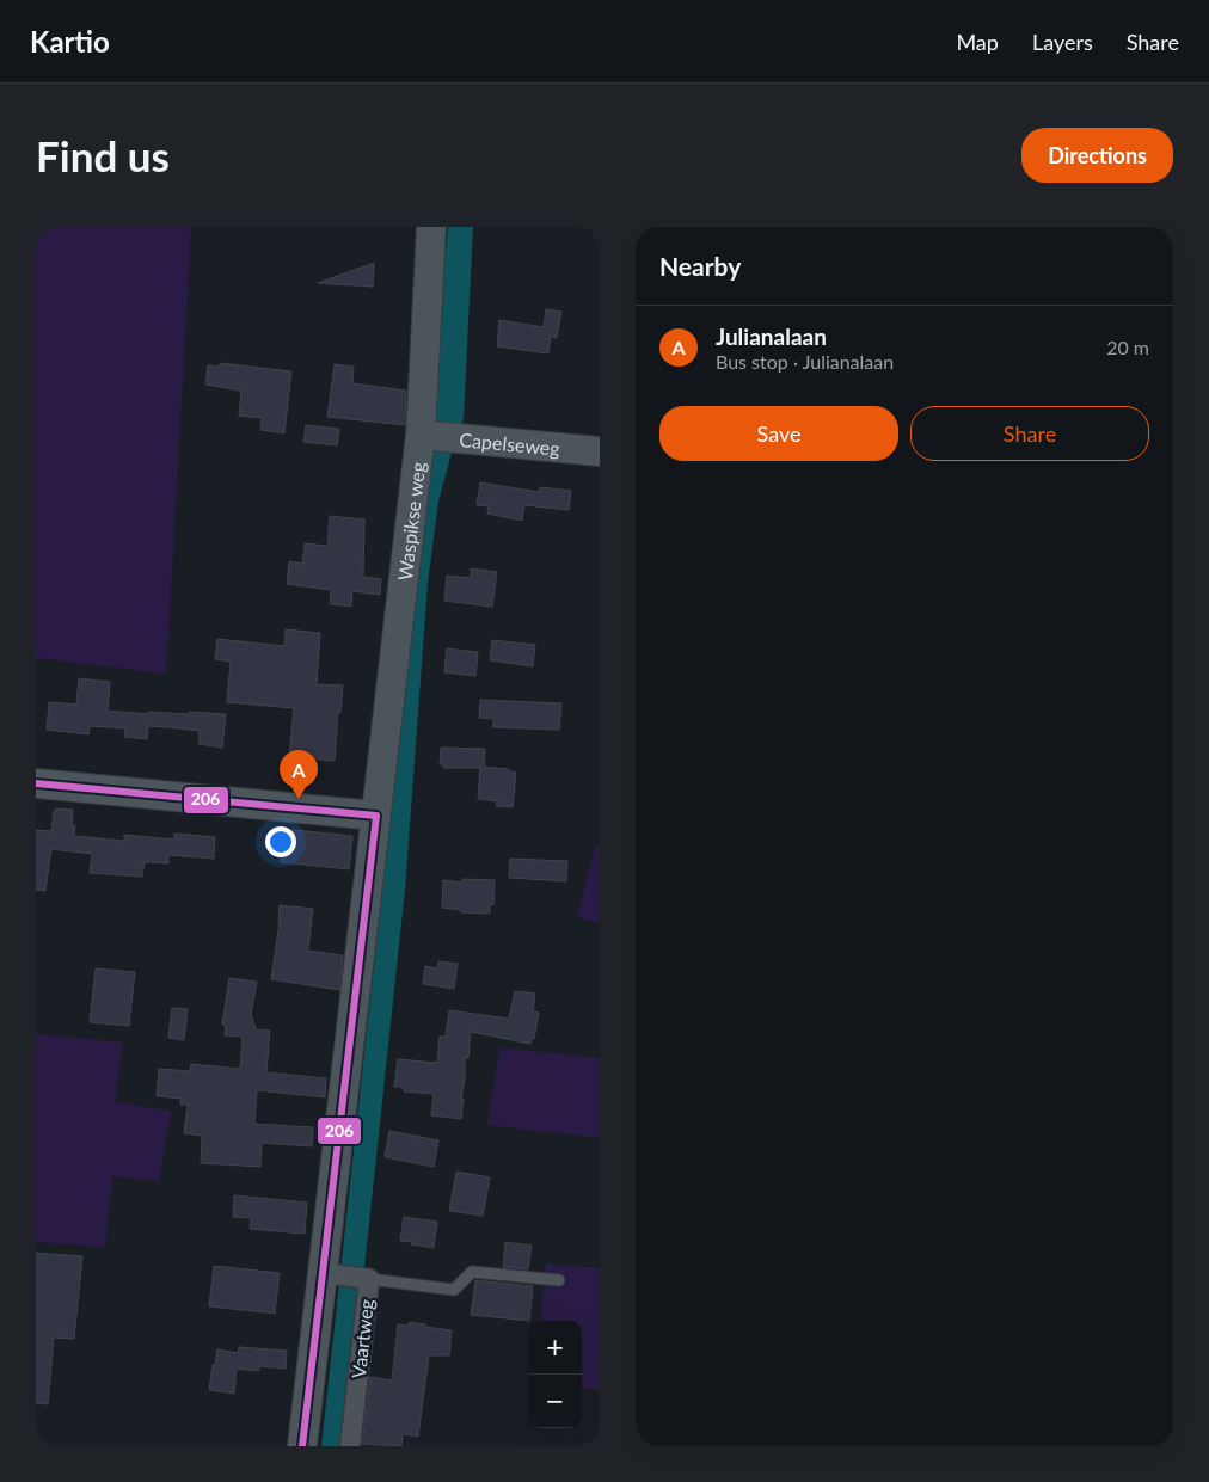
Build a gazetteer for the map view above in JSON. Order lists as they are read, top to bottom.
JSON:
{
  "streets": {
    "street": ["Capelseweg", "Waspikse weg", "Vaartweg"]
  },
  "crossings": [
    ["Capelseweg", "Waspikse weg"]
  ],
  "lines": ["transit line 206"],
  "page": {
    "header": "Kartio",
    "nav": ["Map", "Layers", "Share"],
    "buttons": [
      "Directions",
      ["Save", "Share"]
    ],
    "title": "Find us",
    "heading": "Nearby",
    "list": [
      {
        "mark": "A",
        "name": "Julianalaan",
        "note": "Bus stop · Julianalaan",
        "value": "20 m"
      }
    ],
    "pins": "A",
    "map_buttons": ["+", "−"]
  }
}
